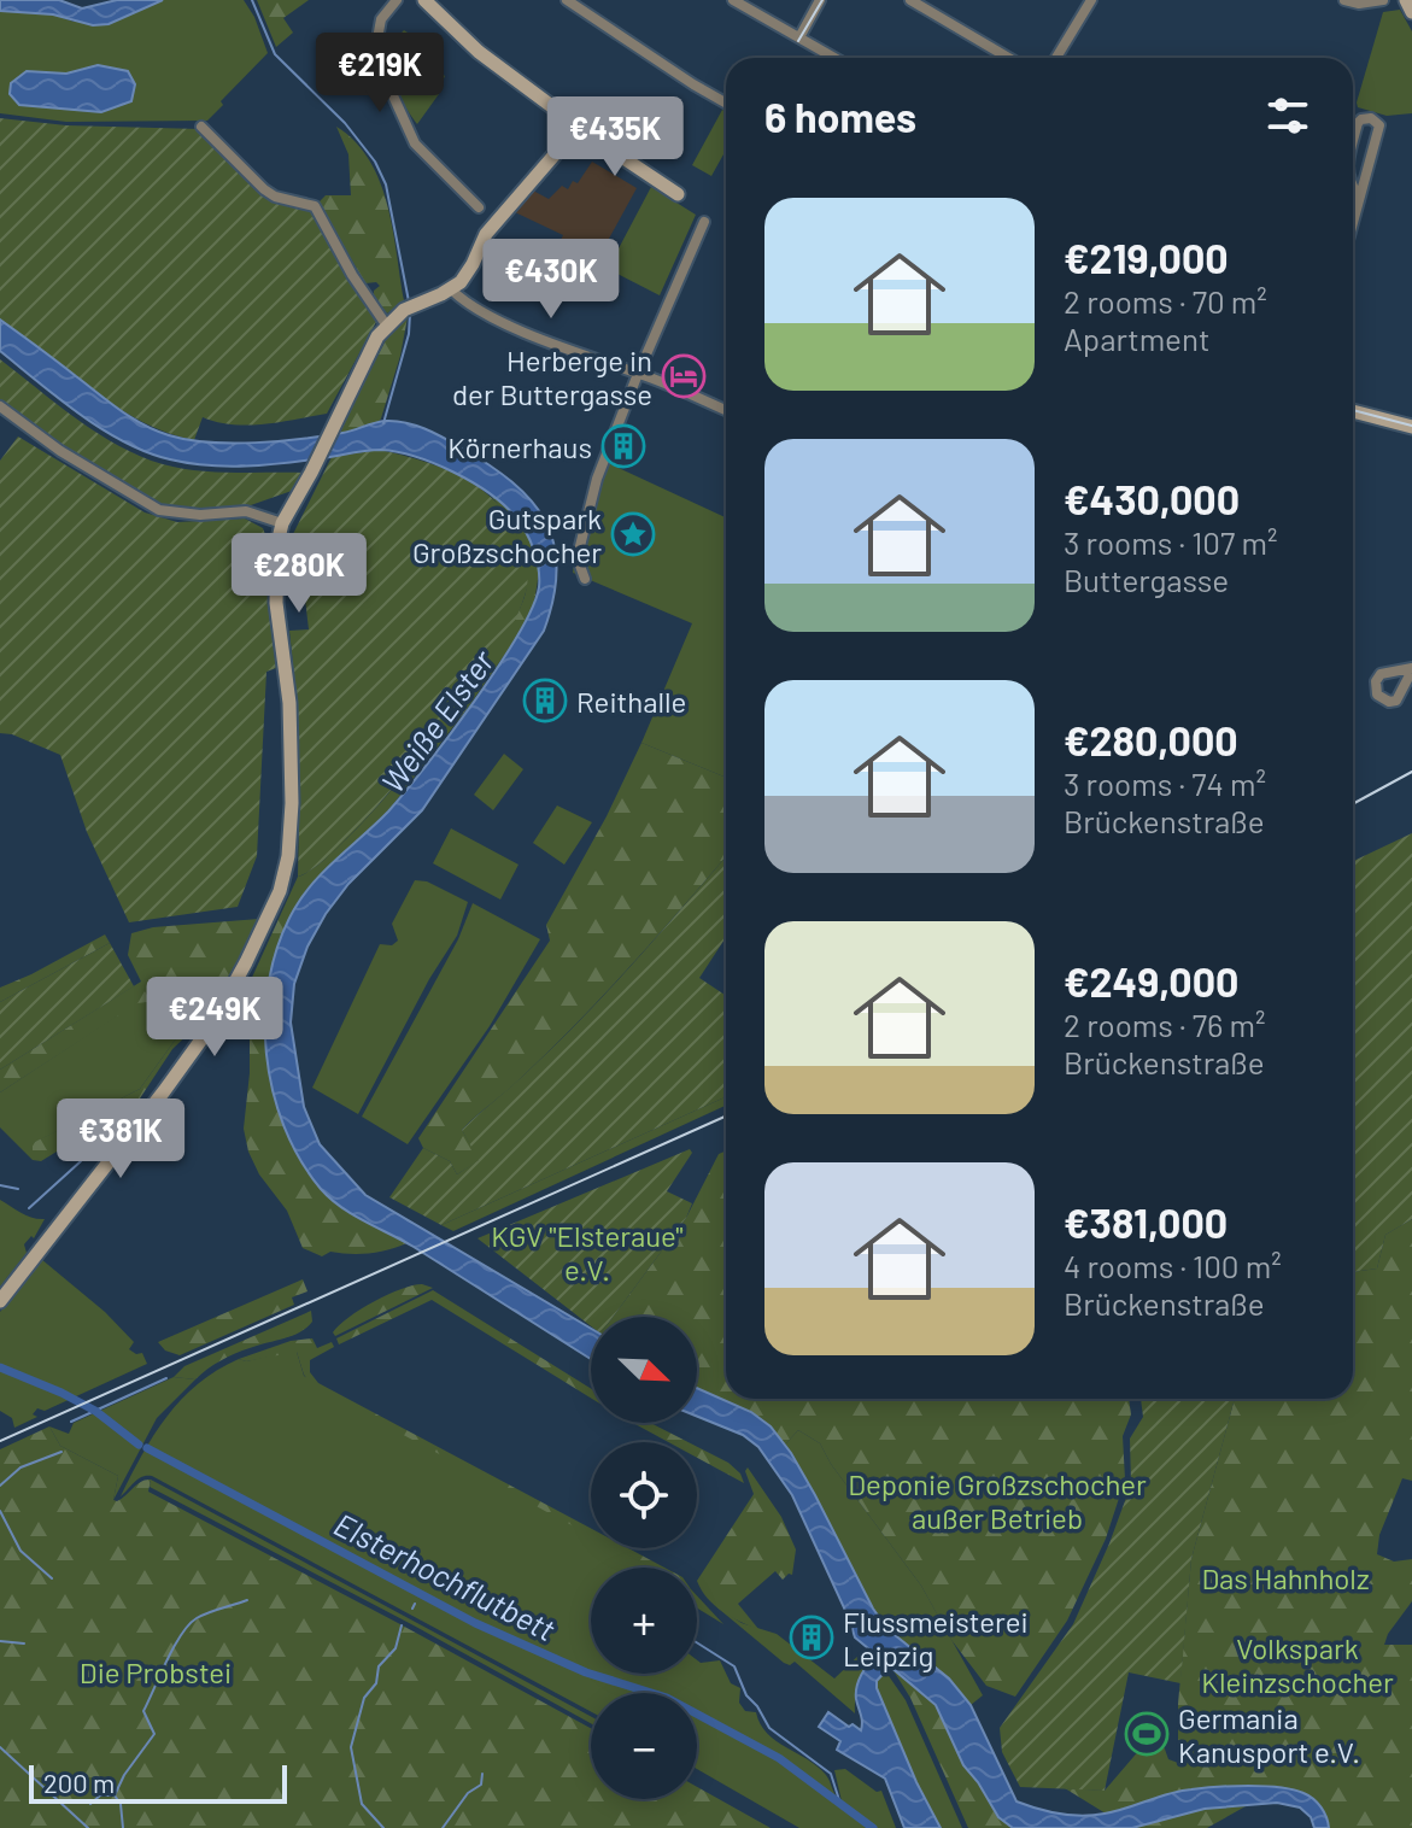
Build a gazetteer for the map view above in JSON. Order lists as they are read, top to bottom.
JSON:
{
  "water": ["Weiße Elster", "Elsterhochflutbett"],
  "parks": [
    "KGV \"Elsteraue\" e.V.",
    "Deponie Großzschocher außer Betrieb",
    "Das Hahnholz",
    "Volkspark Kleinzschocher",
    "Die Probstei"
  ],
  "places": {
    "hotel": ["Herberge in der Buttergasse"],
    "building": ["Körnerhaus", "Reithalle", "Flussmeisterei Leipzig"],
    "place": ["Gutspark Großzschocher"],
    "sports": ["Germania Kanusport e.V."]
  },
  "scale_bar": "200 m",
  "north": "bottom right",
  "page": {
    "price": [
      "€219K",
      "€435K",
      "€430K",
      "€280K",
      "€249K",
      "€381K"
    ],
    "heading": "6 homes",
    "list": [
      {
        "name": "€219,000",
        "note": "2 rooms · 70 m² · Apartment"
      },
      {
        "name": "€430,000",
        "note": "3 rooms · 107 m² · Buttergasse"
      },
      {
        "name": "€280,000",
        "note": "3 rooms · 74 m² · Brückenstraße"
      },
      {
        "name": "€249,000",
        "note": "2 rooms · 76 m² · Brückenstraße"
      },
      {
        "name": "€381,000",
        "note": "4 rooms · 100 m² · Brückenstraße"
      }
    ],
    "map_buttons": ["+", "−"],
    "scale": "200 m"
  }
}
